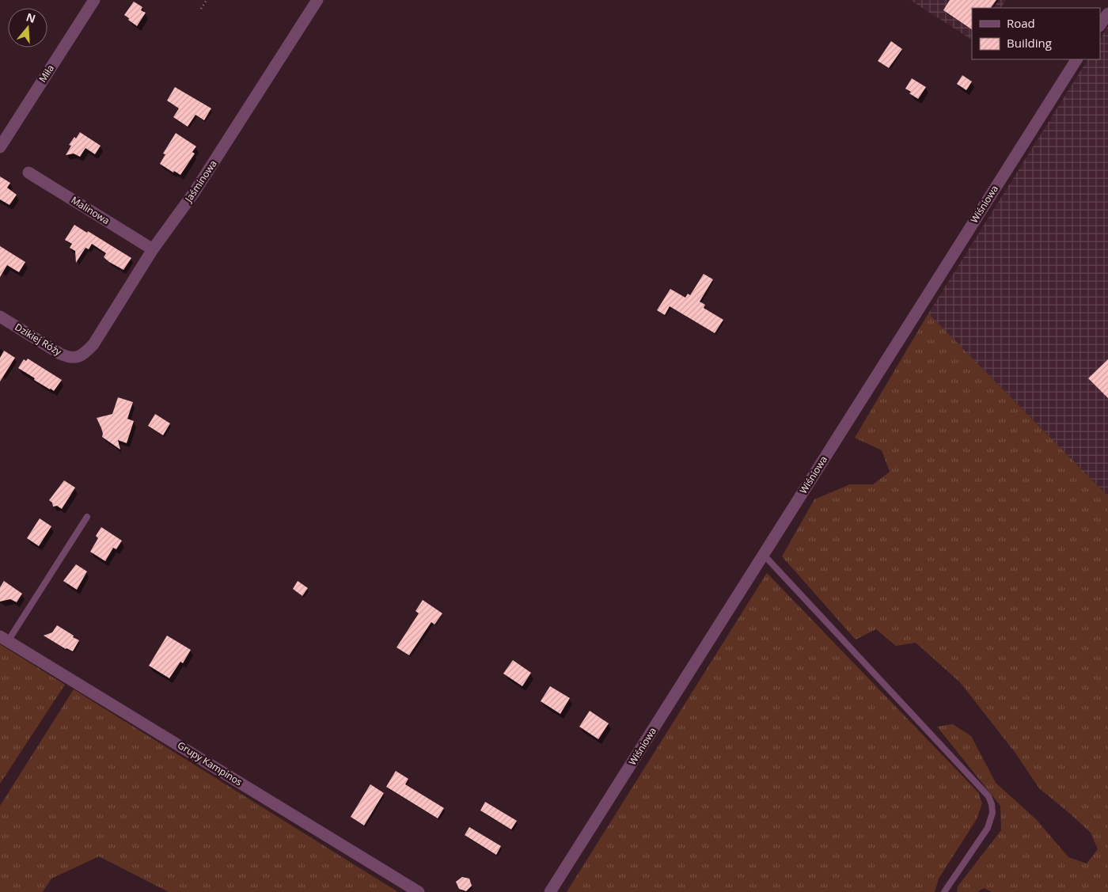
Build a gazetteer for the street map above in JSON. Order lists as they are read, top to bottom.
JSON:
{
  "streets": {
    "street": [
      "Miła",
      "Jaśminowa",
      "Wiśniowa",
      "Malinowa",
      "Dzikiej Róży",
      "Grupy Kampinos"
    ]
  },
  "crossings": [
    ["Jaśminowa", "Malinowa"],
    ["Jaśminowa", "Dzikiej Róży"]
  ],
  "legend": ["Road", "Building"],
  "north": "top"
}
